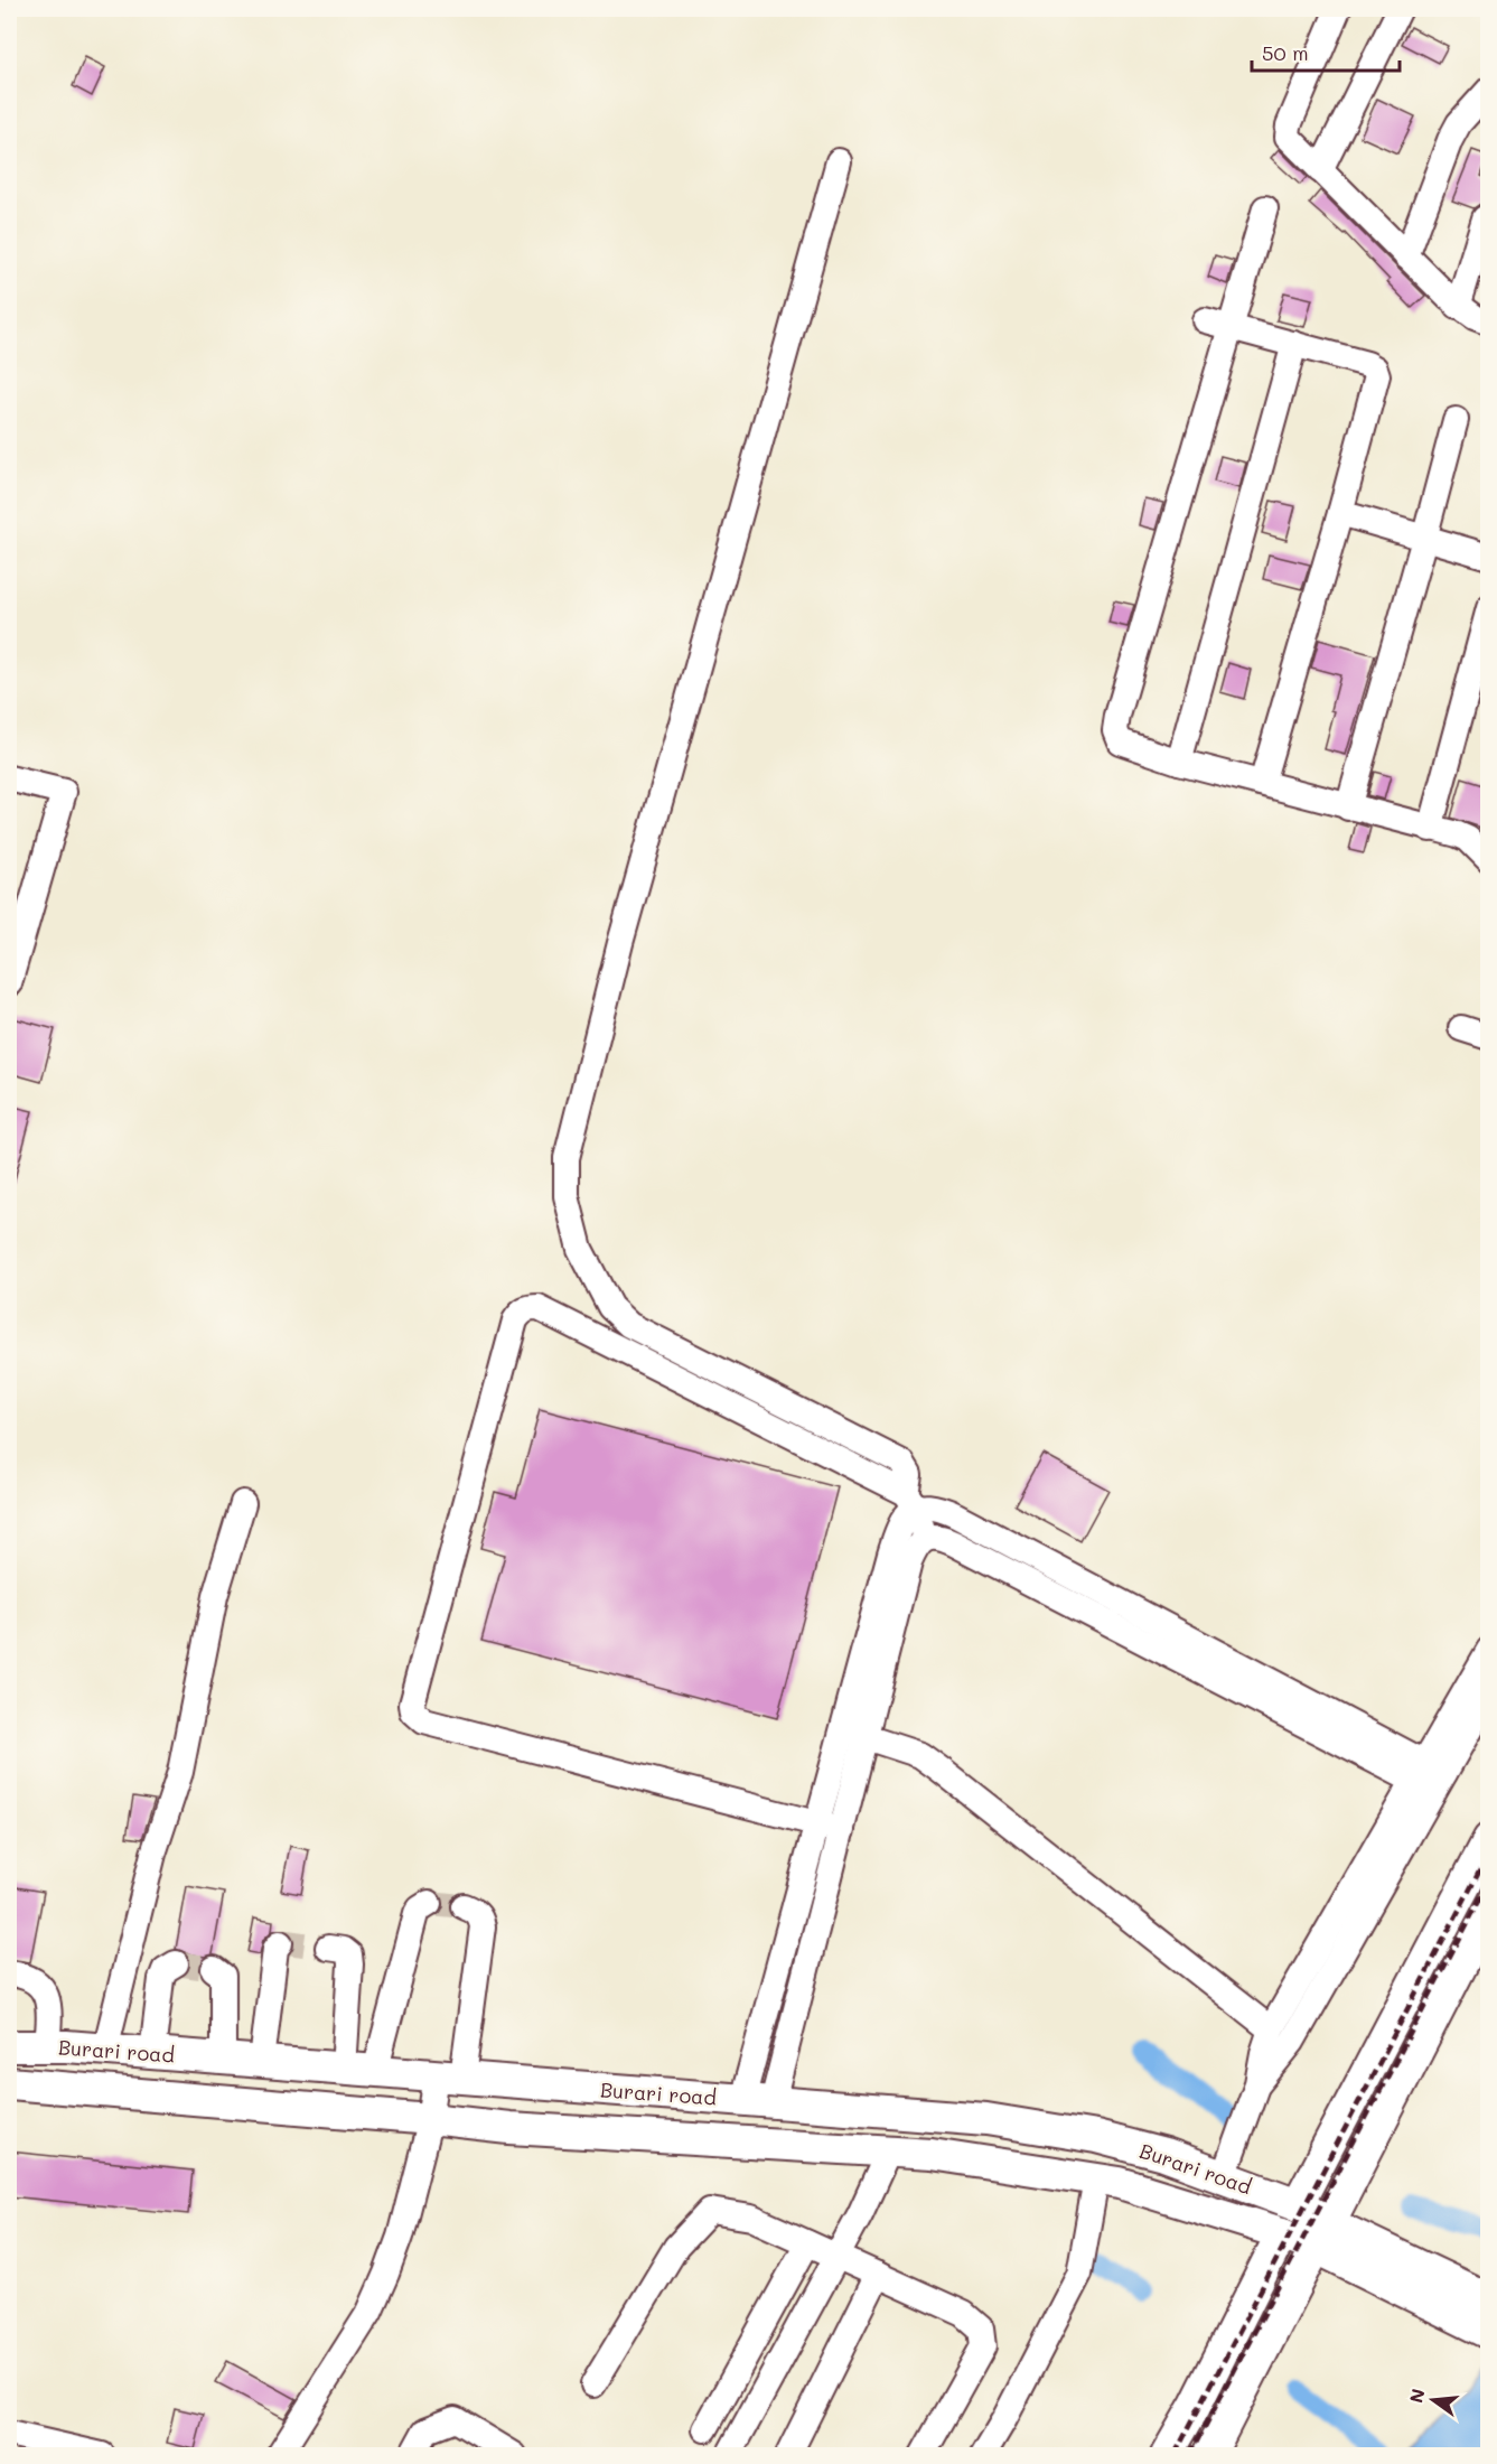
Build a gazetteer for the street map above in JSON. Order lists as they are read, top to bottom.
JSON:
{
  "streets": {
    "main road": ["Burari road"]
  },
  "scale_bar": "50 m",
  "north": "left"
}
